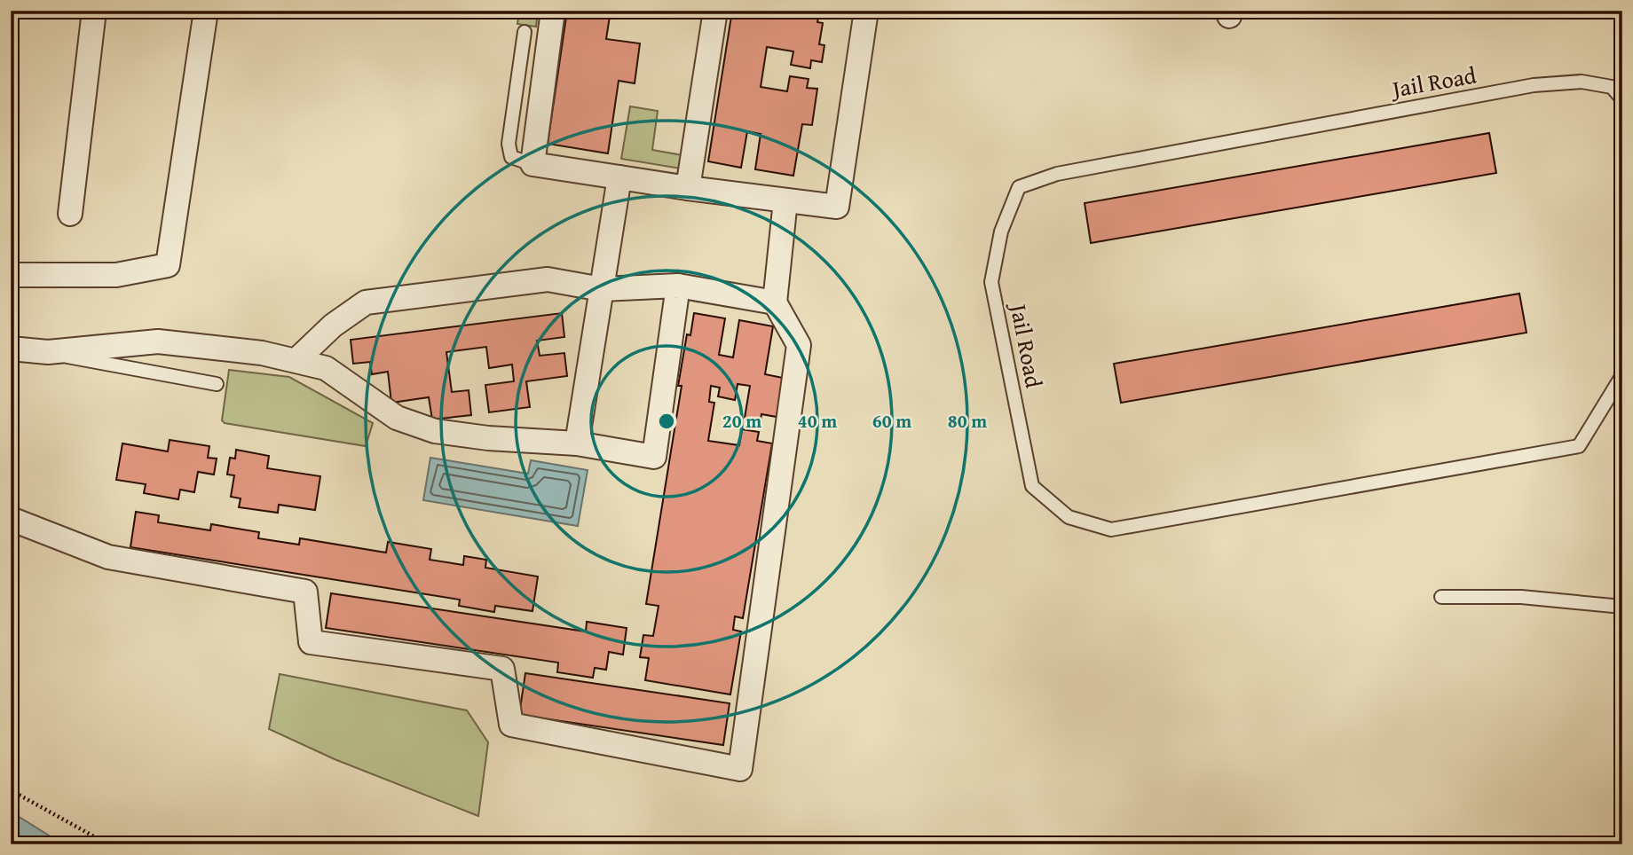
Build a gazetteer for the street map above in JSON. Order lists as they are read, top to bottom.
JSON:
{
  "streets": {
    "lane": ["Jail Road"]
  },
  "rings": [
    "20 m",
    "40 m",
    "60 m",
    "80 m"
  ]
}
